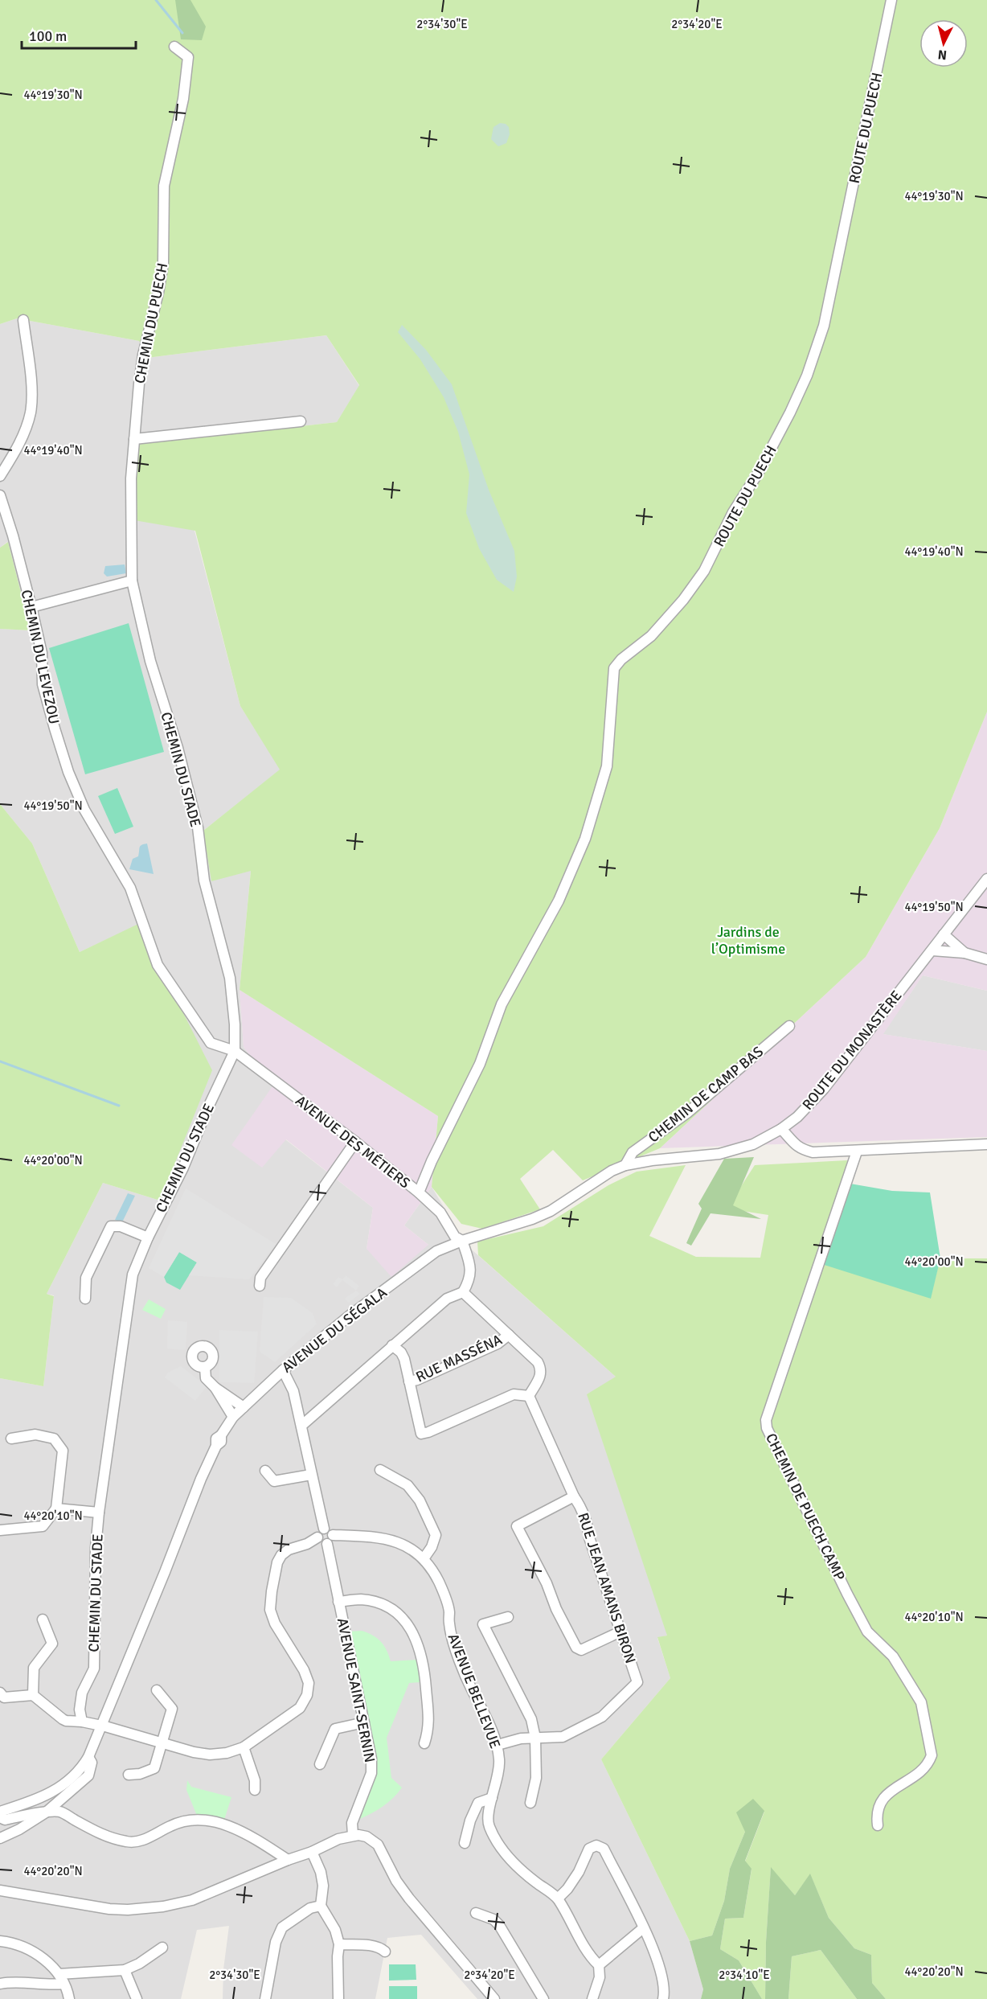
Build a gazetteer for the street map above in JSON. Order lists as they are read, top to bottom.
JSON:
{
  "streets": {
    "street": [
      "ROUTE DU PUECH",
      "CHEMIN DU PUECH",
      "CHEMIN DU LEVEZOU",
      "CHEMIN DU STADE",
      "ROUTE DU MONASTÈRE",
      "CHEMIN DE CAMP BAS",
      "AVENUE DES MÉTIERS",
      "AVENUE DU SÉGALA",
      "RUE MASSÉNA",
      "CHEMIN DE PUECH CAMP",
      "RUE JEAN AMANS BIRON",
      "AVENUE SAINT-SERNIN",
      "AVENUE BELLEVUE"
    ]
  },
  "crossings": [
    ["ROUTE DU PUECH", "AVENUE DES MÉTIERS"],
    ["CHEMIN DU PUECH", "CHEMIN DU STADE"],
    ["CHEMIN DU LEVEZOU", "AVENUE DES MÉTIERS"],
    ["CHEMIN DU STADE", "AVENUE DES MÉTIERS"],
    ["ROUTE DU MONASTÈRE", "CHEMIN DE CAMP BAS"],
    ["ROUTE DU MONASTÈRE", "AVENUE DES MÉTIERS"],
    ["ROUTE DU MONASTÈRE", "AVENUE DU SÉGALA"],
    ["AVENUE DES MÉTIERS", "AVENUE DU SÉGALA"],
    ["RUE JEAN AMANS BIRON", "AVENUE BELLEVUE"],
    ["AVENUE SAINT-SERNIN", "AVENUE BELLEVUE"]
  ],
  "parks": ["Jardins de l’Optimisme"],
  "scale_bar": "100 m",
  "north": "bottom",
  "coordinates": [
    "2°34'30\"E",
    "2°34'20\"E",
    "44°19'30\"N",
    "44°19'40\"N",
    "44°19'50\"N",
    "44°20'00\"N",
    "44°20'10\"N",
    "44°20'20\"N",
    "2°34'10\"E"
  ]
}
